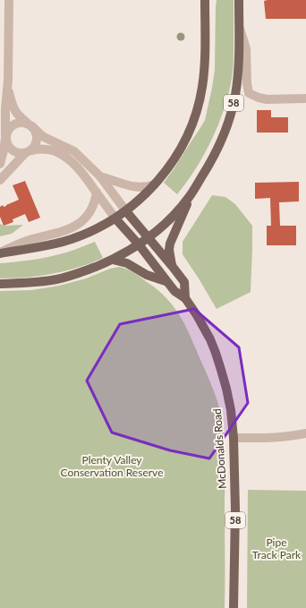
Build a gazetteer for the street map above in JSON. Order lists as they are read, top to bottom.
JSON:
{
  "streets": {
    "main road": ["58", "McDonalds Road"]
  },
  "crossings": [
    ["58", "McDonalds Road"]
  ],
  "parks": ["Plenty Valley Conservation Reserve", "Pipe Track Park"]
}
